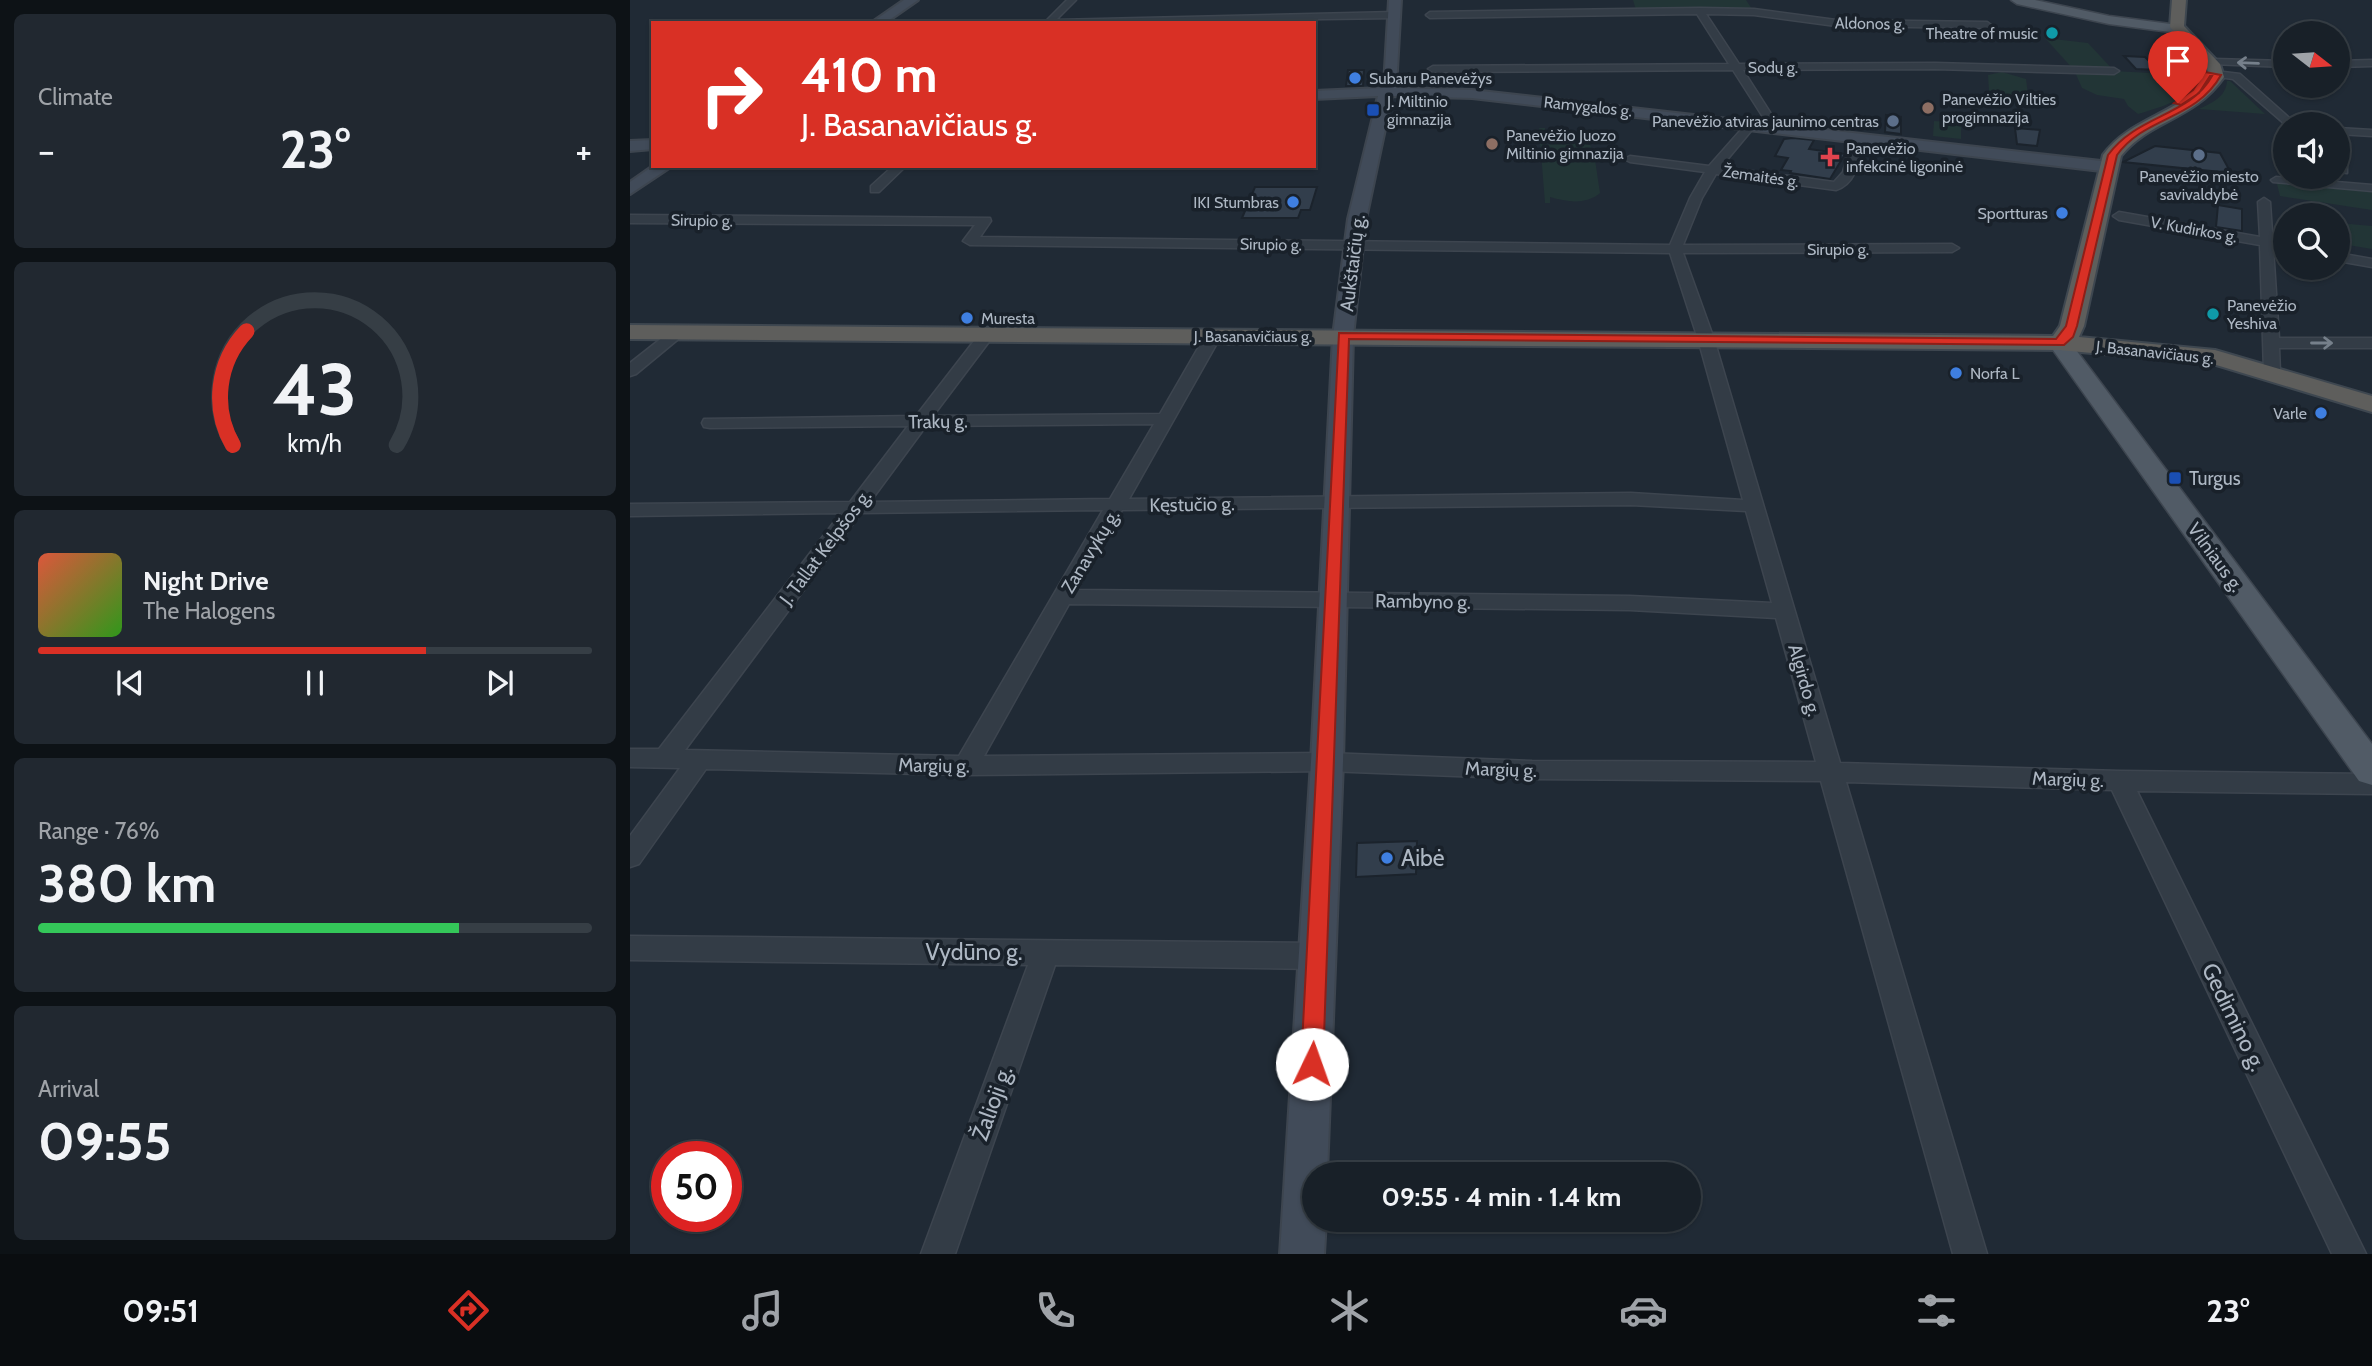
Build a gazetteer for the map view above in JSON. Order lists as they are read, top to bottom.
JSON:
{
  "streets": {
    "highway": ["J. Basanavičiaus g.", "Vilniaus g."],
    "main road": ["Ramygalos g.", "Aukštaičių g."],
    "street": [
      "Aldonos g.",
      "Sodų g.",
      "Žemaitės g.",
      "Sirupio g.",
      "V. Kudirkos g.",
      "Trakų g.",
      "Kęstučio g.",
      "J. Tallat Kelpšos g.",
      "Zanavykų g.",
      "Rambyno g.",
      "Algirdo g.",
      "Margių g.",
      "Vydūno g.",
      "Gedimino g.",
      "Žalioji g."
    ]
  },
  "crossings": [
    ["Ramygalos g.", "Žemaitės g."],
    ["Ramygalos g.", "Aukštaičių g."],
    ["Ramygalos g.", "Vilniaus g."],
    ["Sirupio g.", "Aukštaičių g."],
    ["Sirupio g.", "Algirdo g."],
    ["Aukštaičių g.", "J. Basanavičiaus g."],
    ["Aukštaičių g.", "Kęstučio g."],
    ["Aukštaičių g.", "Rambyno g."],
    ["Aukštaičių g.", "Margių g."],
    ["Aukštaičių g.", "Vydūno g."],
    ["J. Basanavičiaus g.", "J. Tallat Kelpšos g."],
    ["J. Basanavičiaus g.", "Zanavykų g."],
    ["J. Basanavičiaus g.", "Vilniaus g."],
    ["J. Basanavičiaus g.", "Algirdo g."],
    ["Trakų g.", "J. Tallat Kelpšos g."],
    ["Trakų g.", "Zanavykų g."],
    ["Kęstučio g.", "J. Tallat Kelpšos g."],
    ["Kęstučio g.", "Zanavykų g."],
    ["Kęstučio g.", "Algirdo g."],
    ["J. Tallat Kelpšos g.", "Margių g."],
    ["Zanavykų g.", "Rambyno g."],
    ["Zanavykų g.", "Margių g."],
    ["Rambyno g.", "Algirdo g."],
    ["Algirdo g.", "Margių g."],
    ["Margių g.", "Gedimino g."],
    ["Vydūno g.", "Žalioji g."]
  ],
  "places": {
    "other": [
      "Theatre of music",
      "Subaru Panevėžys",
      "Panevėžio Vilties progimnazija",
      "Panevėžio atviras jaunimo centras",
      "Panevėžio Juozo Miltinio gimnazija",
      "Panevėžio miesto savivaldybė",
      "IKI Stumbras",
      "Sportturas",
      "Panevėžio Yeshiva",
      "Muresta",
      "Norfa L",
      "Varle",
      "Aibė"
    ],
    "transit": ["J. Miltinio gimnazija", "Turgus"],
    "health": ["Panevėžio infekcinė ligoninė"]
  },
  "north": "right",
  "page": {
    "tile": [
      "Climate",
      ["Range · 76%", "380 km"],
      ["Arrival", "09:55"]
    ],
    "turn": ["410 m", "J. Basanavičiaus g."],
    "heat": ["−", "23°", "+"],
    "song": ["Night Drive", "The Halogens"],
    "limit": "50",
    "trip": "09:55 · 4 min · 1.4 km",
    "tabs": ["09:51", "23°"],
    "gauge": ["43", "km/h"]
  }
}
